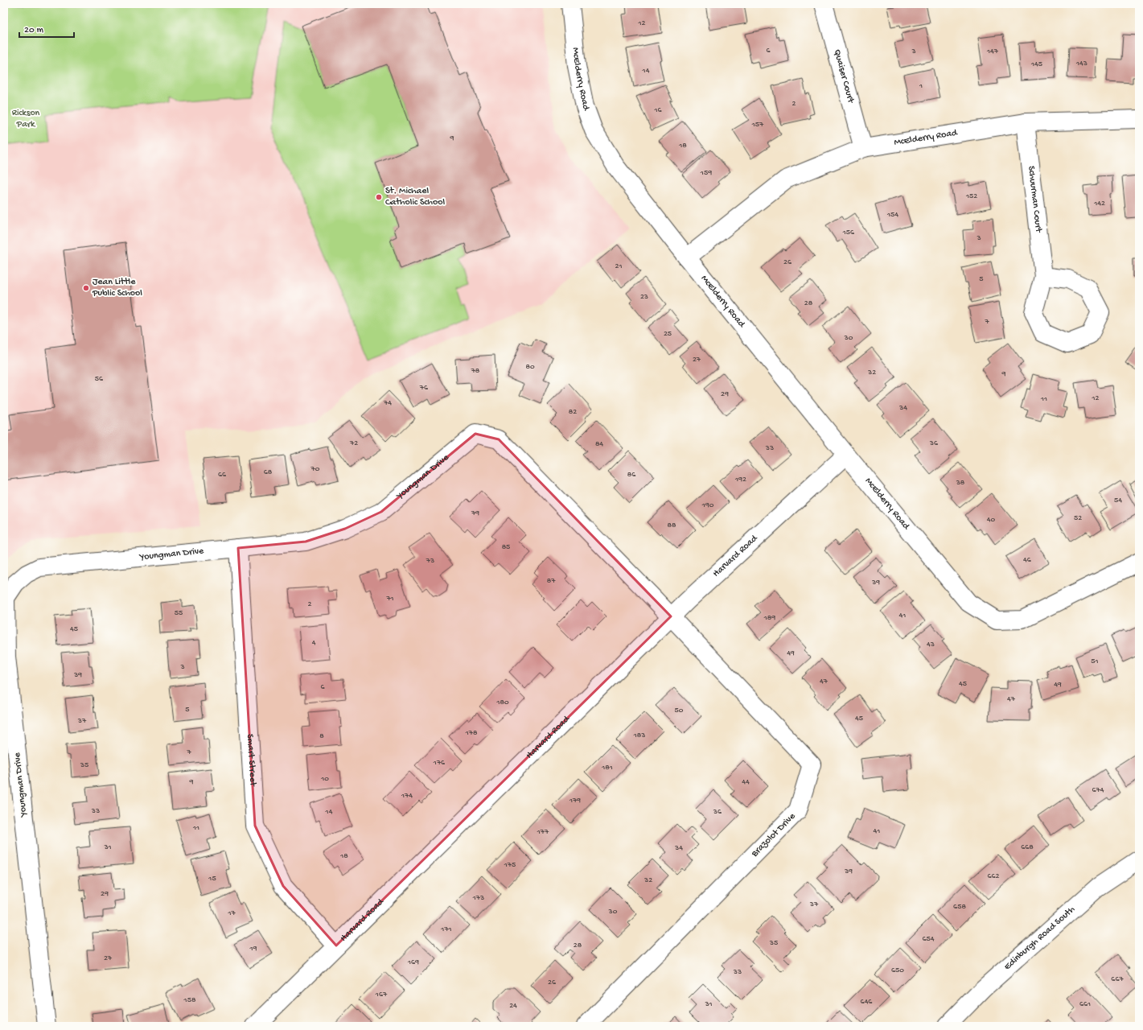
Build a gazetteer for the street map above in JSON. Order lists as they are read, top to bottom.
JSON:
{
  "streets": {
    "street": [
      "Quaiser Court",
      "McElderry Road",
      "Schuurman Court",
      "Youngman Drive",
      "Harvard Road",
      "Smart Street",
      "Brazolot Drive",
      "Edinburgh Road South"
    ]
  },
  "crossings": [
    ["Quaiser Court", "McElderry Road"],
    ["McElderry Road", "Schuurman Court"],
    ["McElderry Road", "Harvard Road"],
    ["Youngman Drive", "Harvard Road"],
    ["Youngman Drive", "Smart Street"],
    ["Youngman Drive", "Brazolot Drive"],
    ["Harvard Road", "Smart Street"],
    ["Harvard Road", "Brazolot Drive"]
  ],
  "parks": ["Rickson Park"],
  "places": ["St. Michael Catholic School", "Jean Little Public School"],
  "house_numbers": [
    "12",
    "6",
    "3",
    "147",
    "143",
    "145",
    "14",
    "1",
    "2",
    "16",
    "157",
    "9",
    "18",
    "159",
    "152",
    "142",
    "154",
    "156",
    "3",
    "26",
    "21",
    "5",
    "23",
    "28",
    "7",
    "25",
    "30",
    "27",
    "80",
    "78",
    "32",
    "9",
    "56",
    "76",
    "29",
    "12",
    "11",
    "74",
    "34",
    "82",
    "72",
    "36",
    "84",
    "33",
    "70",
    "68",
    "66",
    "86",
    "192",
    "38",
    "54",
    "190",
    "79",
    "52",
    "40",
    "88",
    "85",
    "46",
    "73",
    "87",
    "39",
    "71",
    "2",
    "55",
    "41",
    "189",
    "45",
    "4",
    "43",
    "49",
    "51",
    "3",
    "39",
    "47",
    "45",
    "49",
    "6",
    "47",
    "180",
    "5",
    "50",
    "45",
    "37",
    "178",
    "183",
    "8",
    "7",
    "176",
    "35",
    "181",
    "10",
    "9",
    "44",
    "674",
    "174",
    "179",
    "33",
    "14",
    "36",
    "11",
    "41",
    "177",
    "31",
    "668",
    "34",
    "18",
    "175",
    "39",
    "662",
    "15",
    "32",
    "29",
    "173",
    "37",
    "658",
    "30",
    "17",
    "171",
    "654",
    "35",
    "28",
    "19",
    "27",
    "169",
    "650",
    "33",
    "667",
    "26",
    "167",
    "158",
    "646",
    "31",
    "661",
    "24"
  ],
  "scale_bar": "20 m"
}
